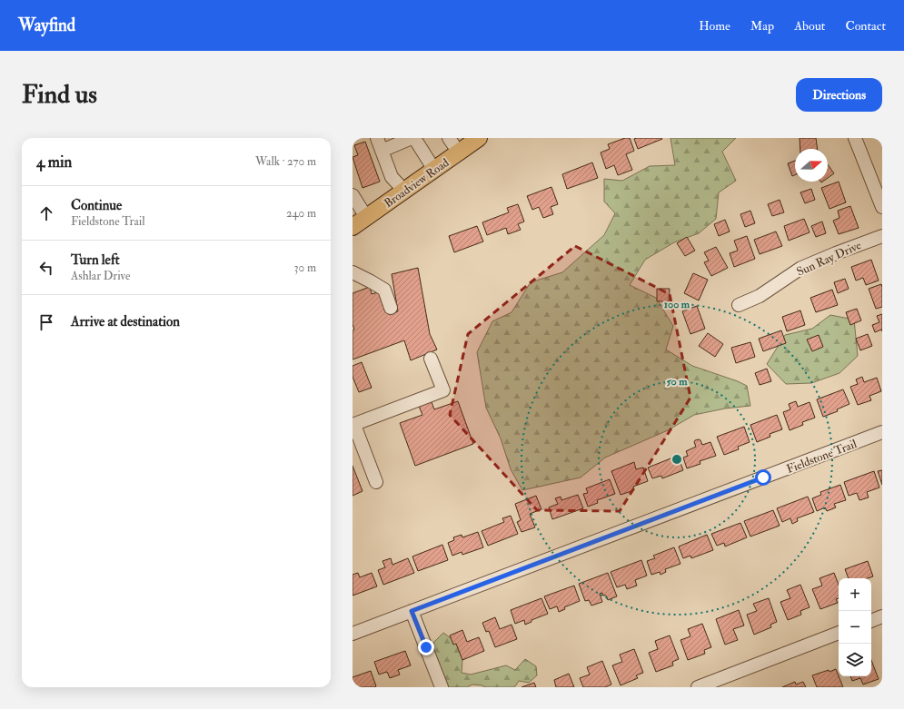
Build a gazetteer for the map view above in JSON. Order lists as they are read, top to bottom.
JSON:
{
  "streets": {
    "main road": ["Broadview Road"],
    "street": ["Sun Ray Drive", "Fieldstone Trail"]
  },
  "north": "right",
  "page": {
    "header": "Wayfind",
    "nav": [
      "Home",
      "Map",
      "About",
      "Contact"
    ],
    "buttons": "Directions",
    "title": "Find us",
    "heading": ["4 min", "Walk · 270 m"],
    "list": [
      ["Continue", "Fieldstone Trail", "240 m"],
      ["Turn left", "Ashlar Drive", "30 m"],
      "Arrive at destination"
    ],
    "map_buttons": ["+", "−"]
  },
  "rings": ["100 m", "50 m"]
}
